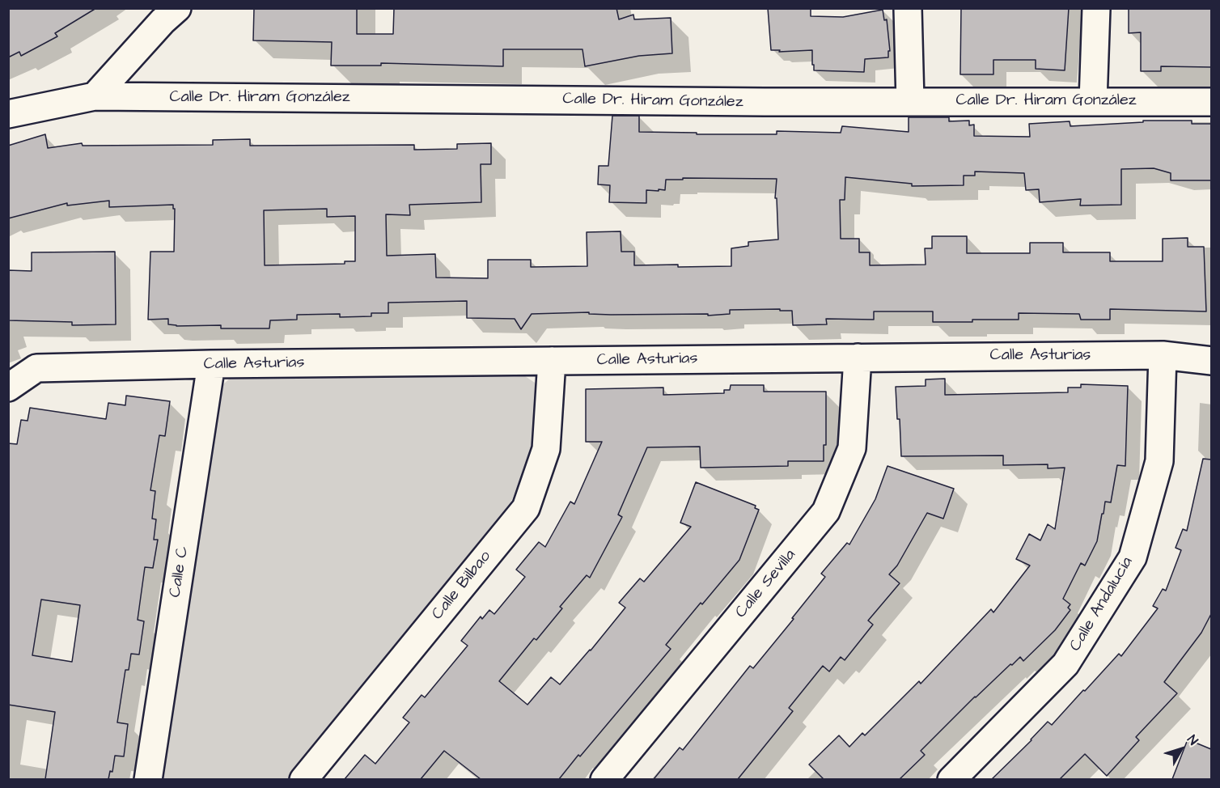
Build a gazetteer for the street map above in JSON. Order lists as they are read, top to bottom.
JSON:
{
  "streets": {
    "street": [
      "Calle Dr. Hiram González",
      "Calle Asturias",
      "Calle C",
      "Calle Sevilla",
      "Calle Bilbao",
      "Calle Andalucía"
    ]
  },
  "crossings": [
    ["Calle Asturias", "Calle C"],
    ["Calle Asturias", "Calle Sevilla"],
    ["Calle Asturias", "Calle Bilbao"],
    ["Calle Asturias", "Calle Andalucía"]
  ],
  "north": "top right"
}
